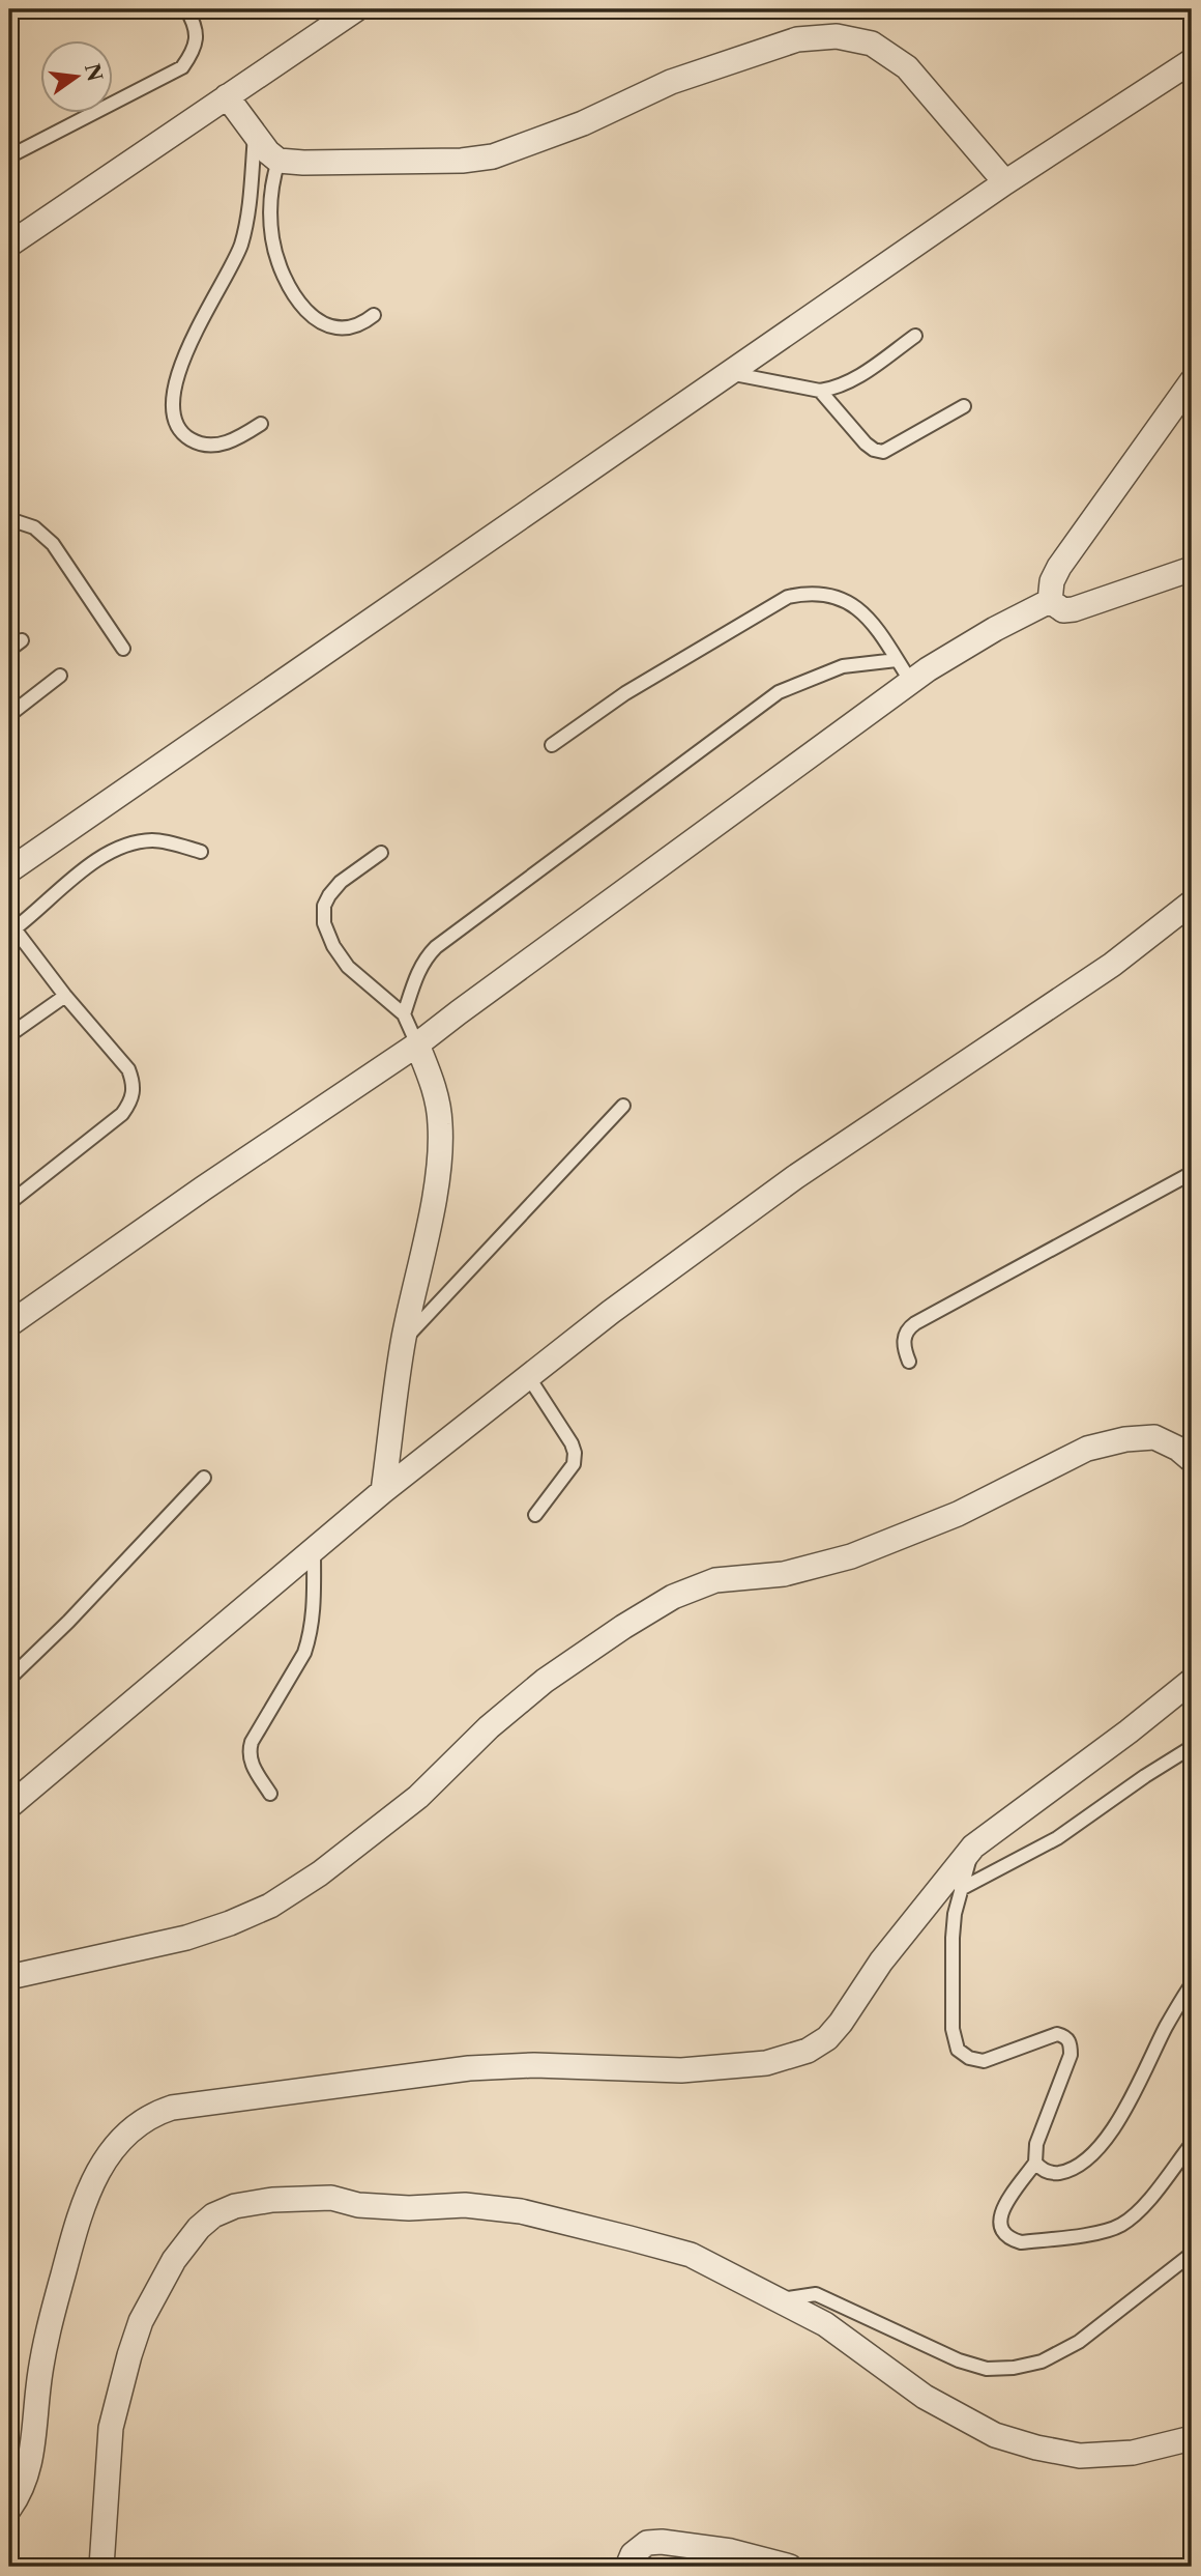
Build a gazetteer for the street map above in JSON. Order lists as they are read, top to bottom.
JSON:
{
  "north": "right"
}
